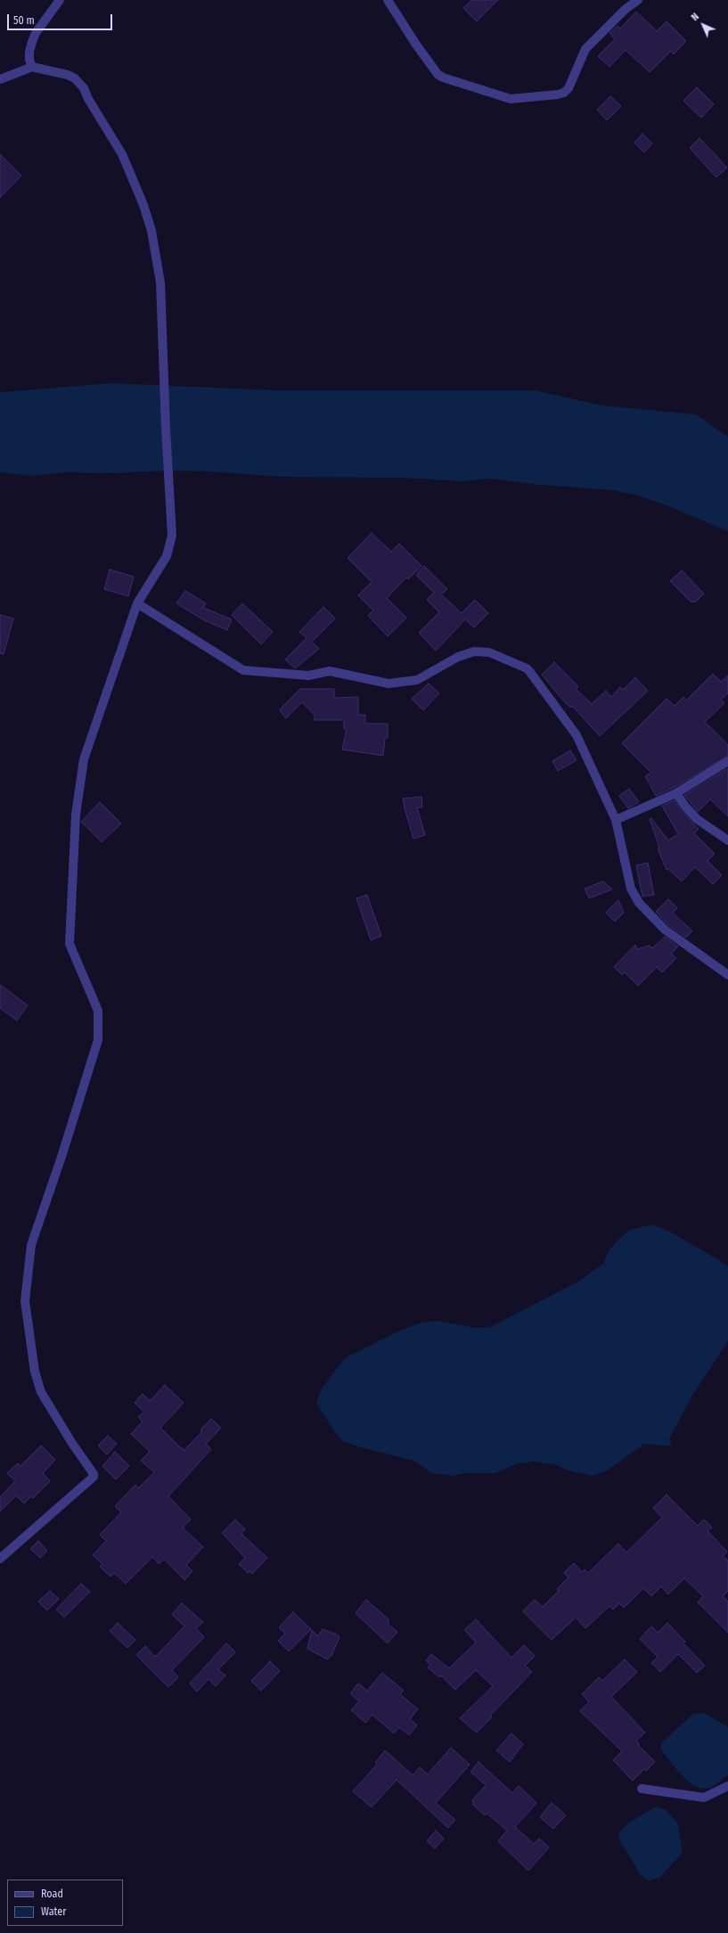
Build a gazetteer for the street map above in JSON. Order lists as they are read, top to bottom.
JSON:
{
  "legend": ["Road", "Water"],
  "scale_bar": "50 m",
  "north": "top left"
}
